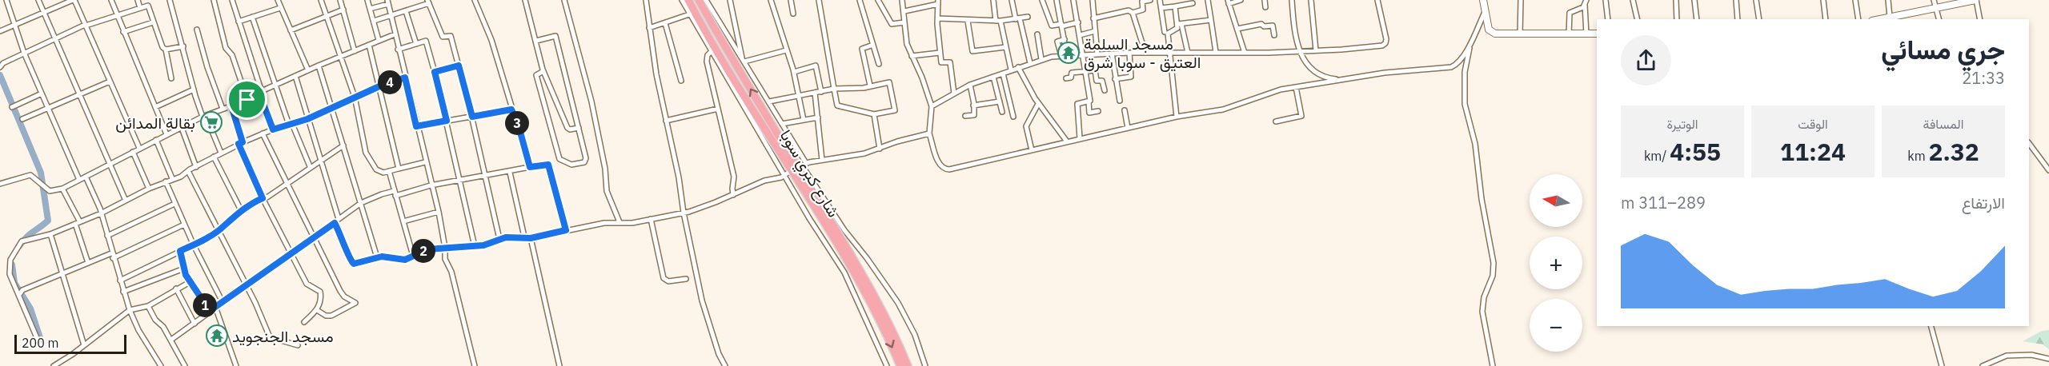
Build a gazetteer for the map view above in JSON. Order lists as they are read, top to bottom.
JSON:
{
  "streets": {
    "highway": ["شارع كبري سوبا"]
  },
  "places": {
    "temple": ["مسجد السلمة العتيق - سوبا شرق", "مسجد الجنجويد"],
    "supermarket": ["بقالة المدائن"]
  },
  "scale_bar": "200 m",
  "north": "left",
  "page": {
    "heading": ["جري مسائي", "21:33"],
    "pins": [
      "4",
      "3",
      "2",
      "1"
    ],
    "stats": [
      ["المسافة", "2.32 km"],
      ["الوقت", "11:24"],
      ["الوتيرة", "4:55 /km"]
    ],
    "map_buttons": ["+", "−"],
    "chart": ["الارتفاع", "289–311 m"],
    "scale": "200 m"
  }
}
